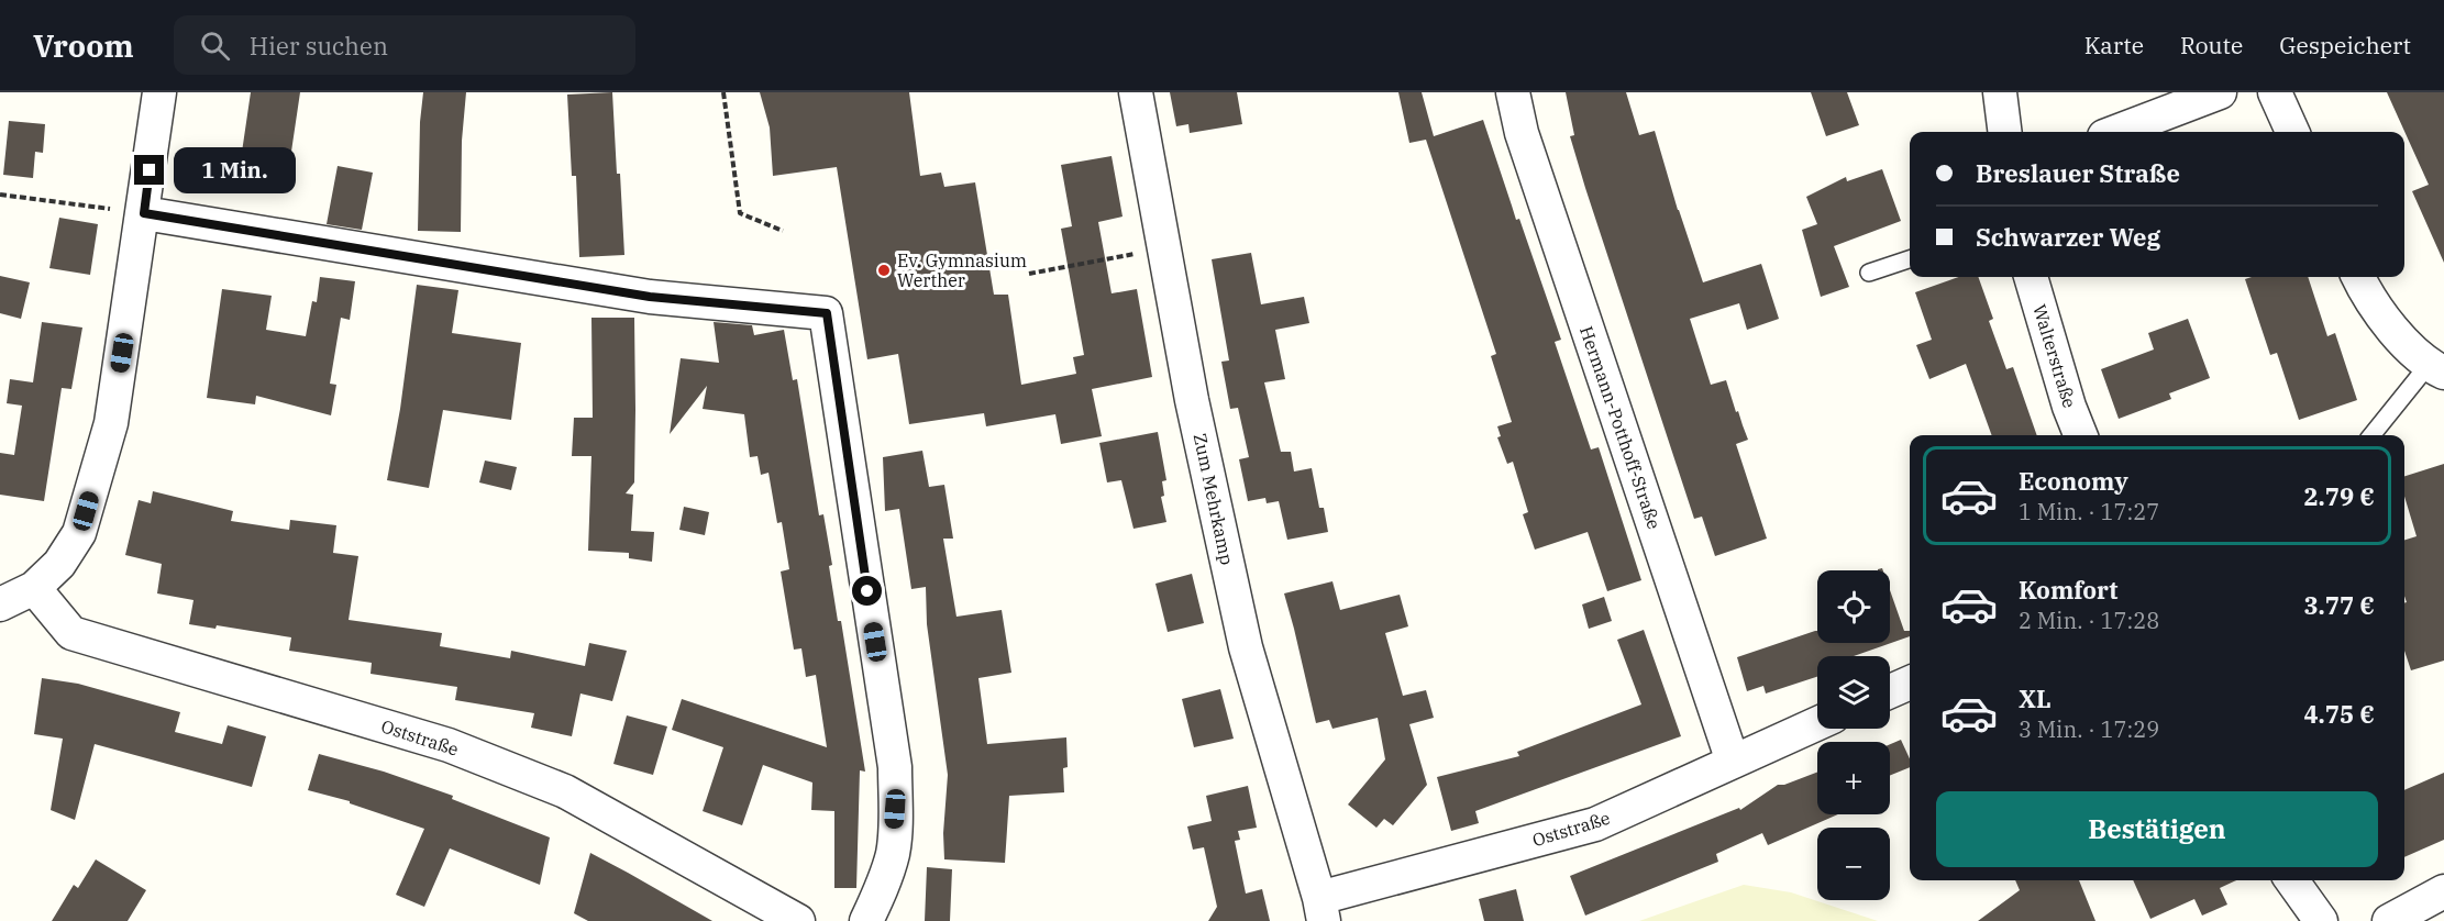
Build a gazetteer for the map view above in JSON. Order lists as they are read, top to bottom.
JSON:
{
  "streets": {
    "street": [
      "Walterstraße",
      "Hermann-Potthoff-Straße",
      "Zum Mehrkamp",
      "Oststraße"
    ]
  },
  "crossings": [
    ["Hermann-Potthoff-Straße", "Oststraße"],
    ["Zum Mehrkamp", "Oststraße"]
  ],
  "places": ["Ev. Gymnasium Werther"],
  "page": {
    "header": "Vroom",
    "search": "Hier suchen",
    "nav": ["Karte", "Route", "Gespeichert"],
    "banner": ["Breslauer Straße", "Schwarzer Weg"],
    "bubble": "1 Min.",
    "list": [
      {
        "name": "Economy",
        "note": "1 Min. · 17:27",
        "value": "2.79 €"
      },
      {
        "name": "Komfort",
        "note": "2 Min. · 17:28",
        "value": "3.77 €"
      },
      {
        "name": "XL",
        "note": "3 Min. · 17:29",
        "value": "4.75 €"
      }
    ],
    "map_buttons": ["+", "−"],
    "buttons": "Bestätigen"
  }
}
